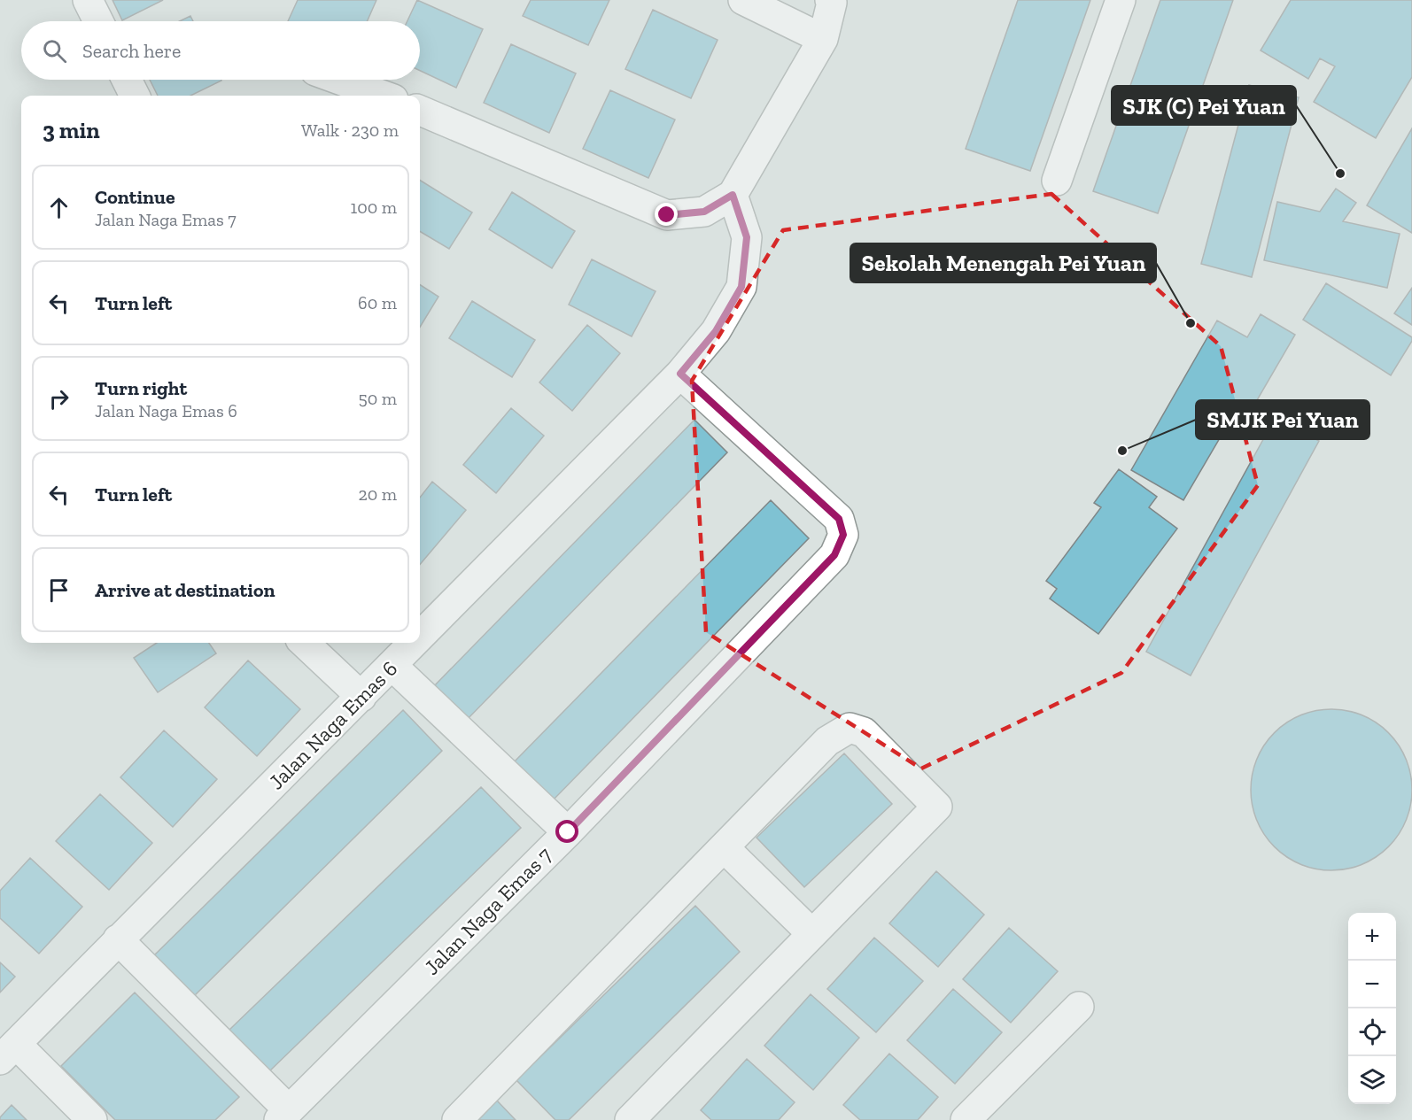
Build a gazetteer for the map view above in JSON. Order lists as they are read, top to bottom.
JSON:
{
  "streets": {
    "street": ["Jalan Naga Emas 6", "Jalan Naga Emas 7"]
  },
  "crossings": [
    ["Jalan Naga Emas 6", "Jalan Naga Emas 7"]
  ],
  "places": ["SJK (C) Pei Yuan", "Sekolah Menengah Pei Yuan", "SMJK Pei Yuan"],
  "page": {
    "search": "Search here",
    "heading": ["3 min", "Walk · 230 m"],
    "list": [
      ["Continue", "Jalan Naga Emas 7", "100 m"],
      ["Turn left", "60 m"],
      ["Turn right", "Jalan Naga Emas 6", "50 m"],
      ["Turn left", "20 m"],
      "Arrive at destination"
    ],
    "map_buttons": ["+", "−"]
  }
}
